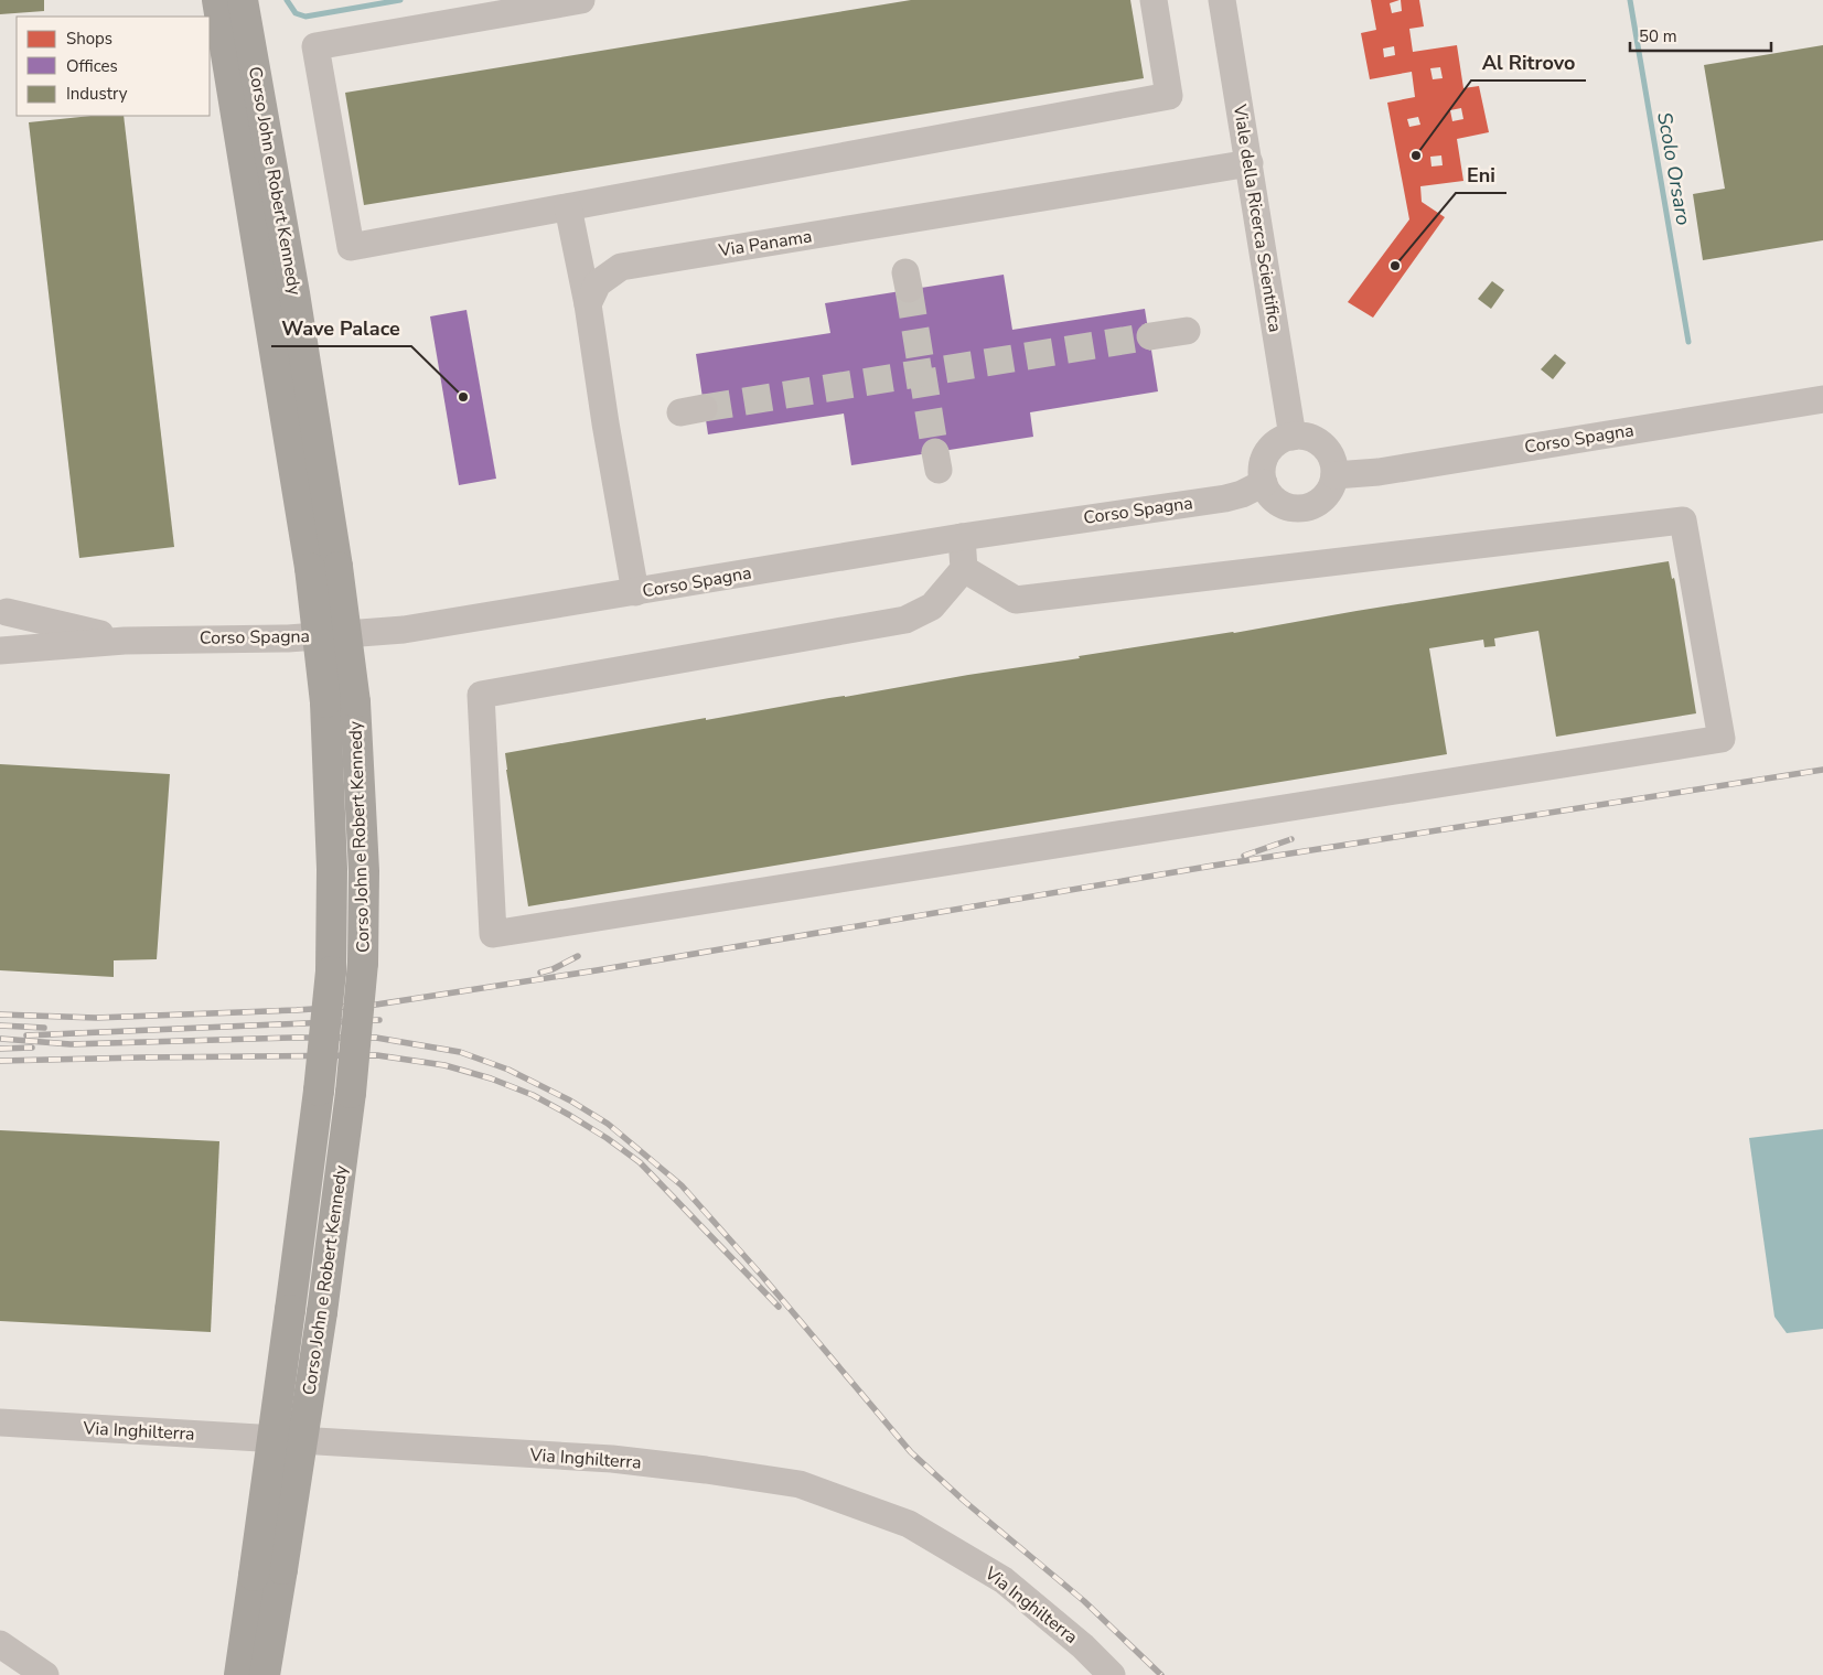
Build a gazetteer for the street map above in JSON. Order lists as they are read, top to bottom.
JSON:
{
  "streets": {
    "highway": ["Corso John e Robert Kennedy"],
    "street": [
      "Viale della Ricerca Scientifica",
      "Via Panama",
      "Corso Spagna",
      "Via Inghilterra"
    ]
  },
  "crossings": [
    ["Viale della Ricerca Scientifica", "Via Panama"],
    ["Viale della Ricerca Scientifica", "Corso Spagna"]
  ],
  "water": ["Scolo Orsaro"],
  "places": ["Al Ritrovo", "Eni", "Wave Palace"],
  "legend": ["Shops", "Offices", "Industry"],
  "scale_bar": "50 m"
}
